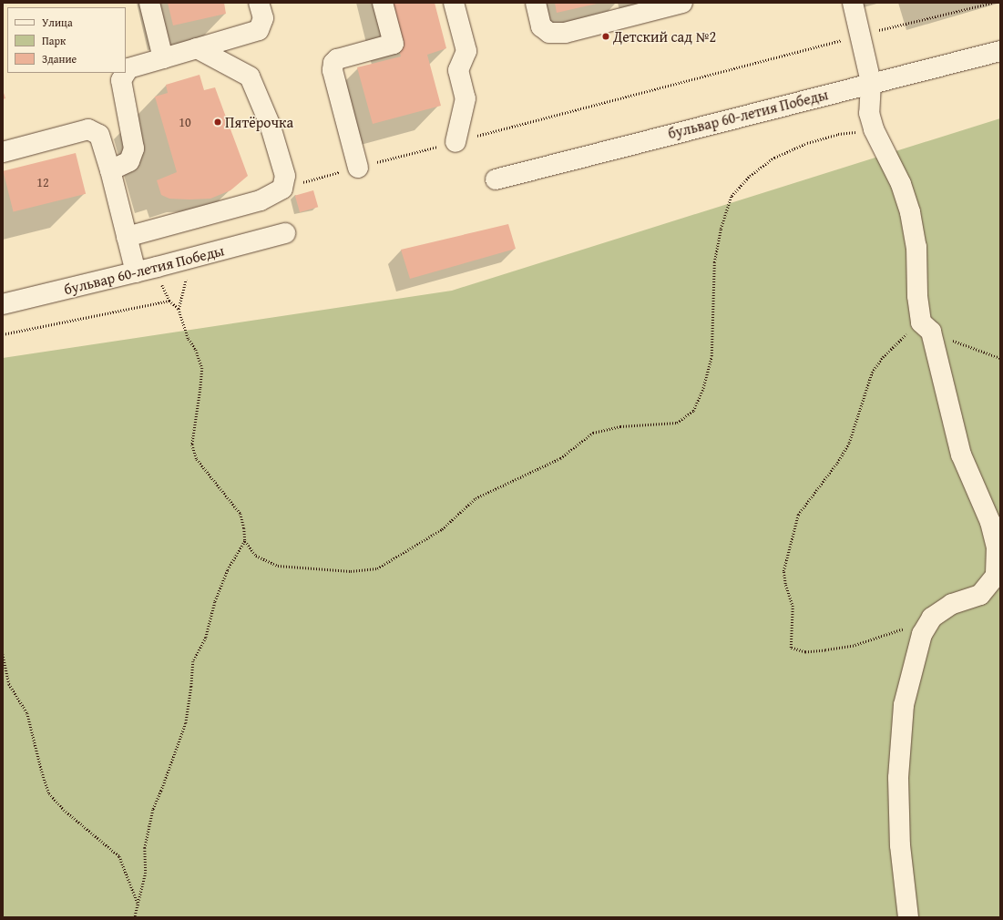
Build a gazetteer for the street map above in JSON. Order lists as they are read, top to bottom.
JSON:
{
  "streets": {
    "street": ["бульвар 60-летия Победы"]
  },
  "places": ["Детский сад №2", "Пятёрочка"],
  "house_numbers": ["10", "12"],
  "legend": ["Улица", "Парк", "Здание"]
}
